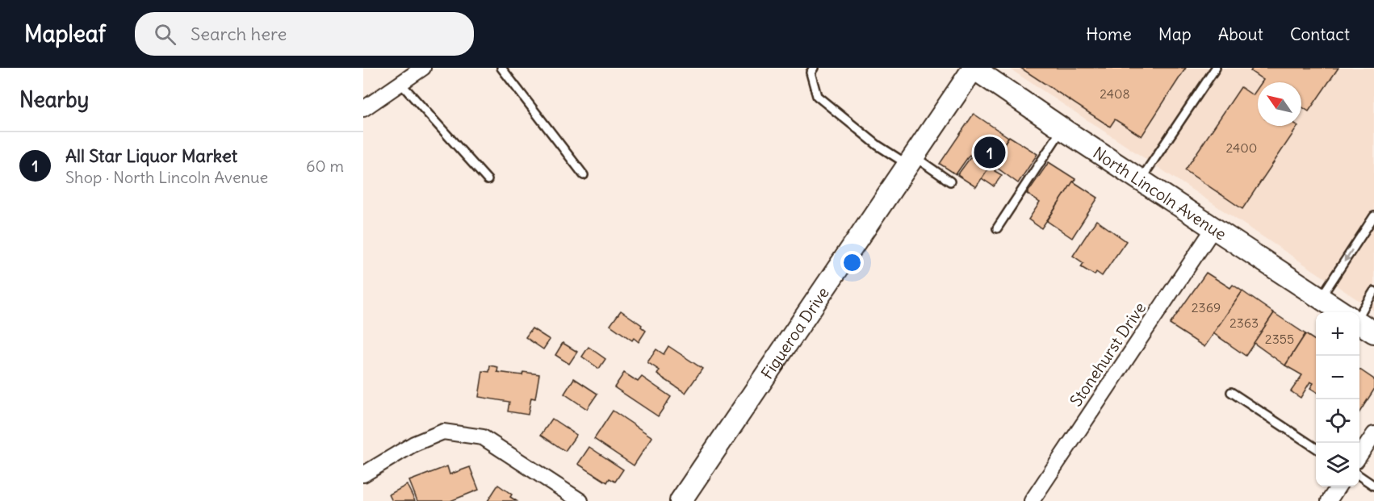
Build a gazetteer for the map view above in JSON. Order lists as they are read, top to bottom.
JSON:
{
  "streets": {
    "street": ["North Lincoln Avenue", "Figueroa Drive", "Stonehurst Drive"]
  },
  "crossings": [
    ["North Lincoln Avenue", "Figueroa Drive"],
    ["North Lincoln Avenue", "Stonehurst Drive"]
  ],
  "house_numbers": [
    "2408",
    "2400",
    "2369",
    "2363",
    "2355"
  ],
  "north": "top left",
  "page": {
    "header": "Mapleaf",
    "search": "Search here",
    "nav": [
      "Home",
      "Map",
      "About",
      "Contact"
    ],
    "heading": "Nearby",
    "list": [
      {
        "mark": "1",
        "name": "All Star Liquor Market",
        "note": "Shop · North Lincoln Avenue",
        "value": "60 m"
      }
    ],
    "pins": "1",
    "map_buttons": ["+", "−"]
  }
}
